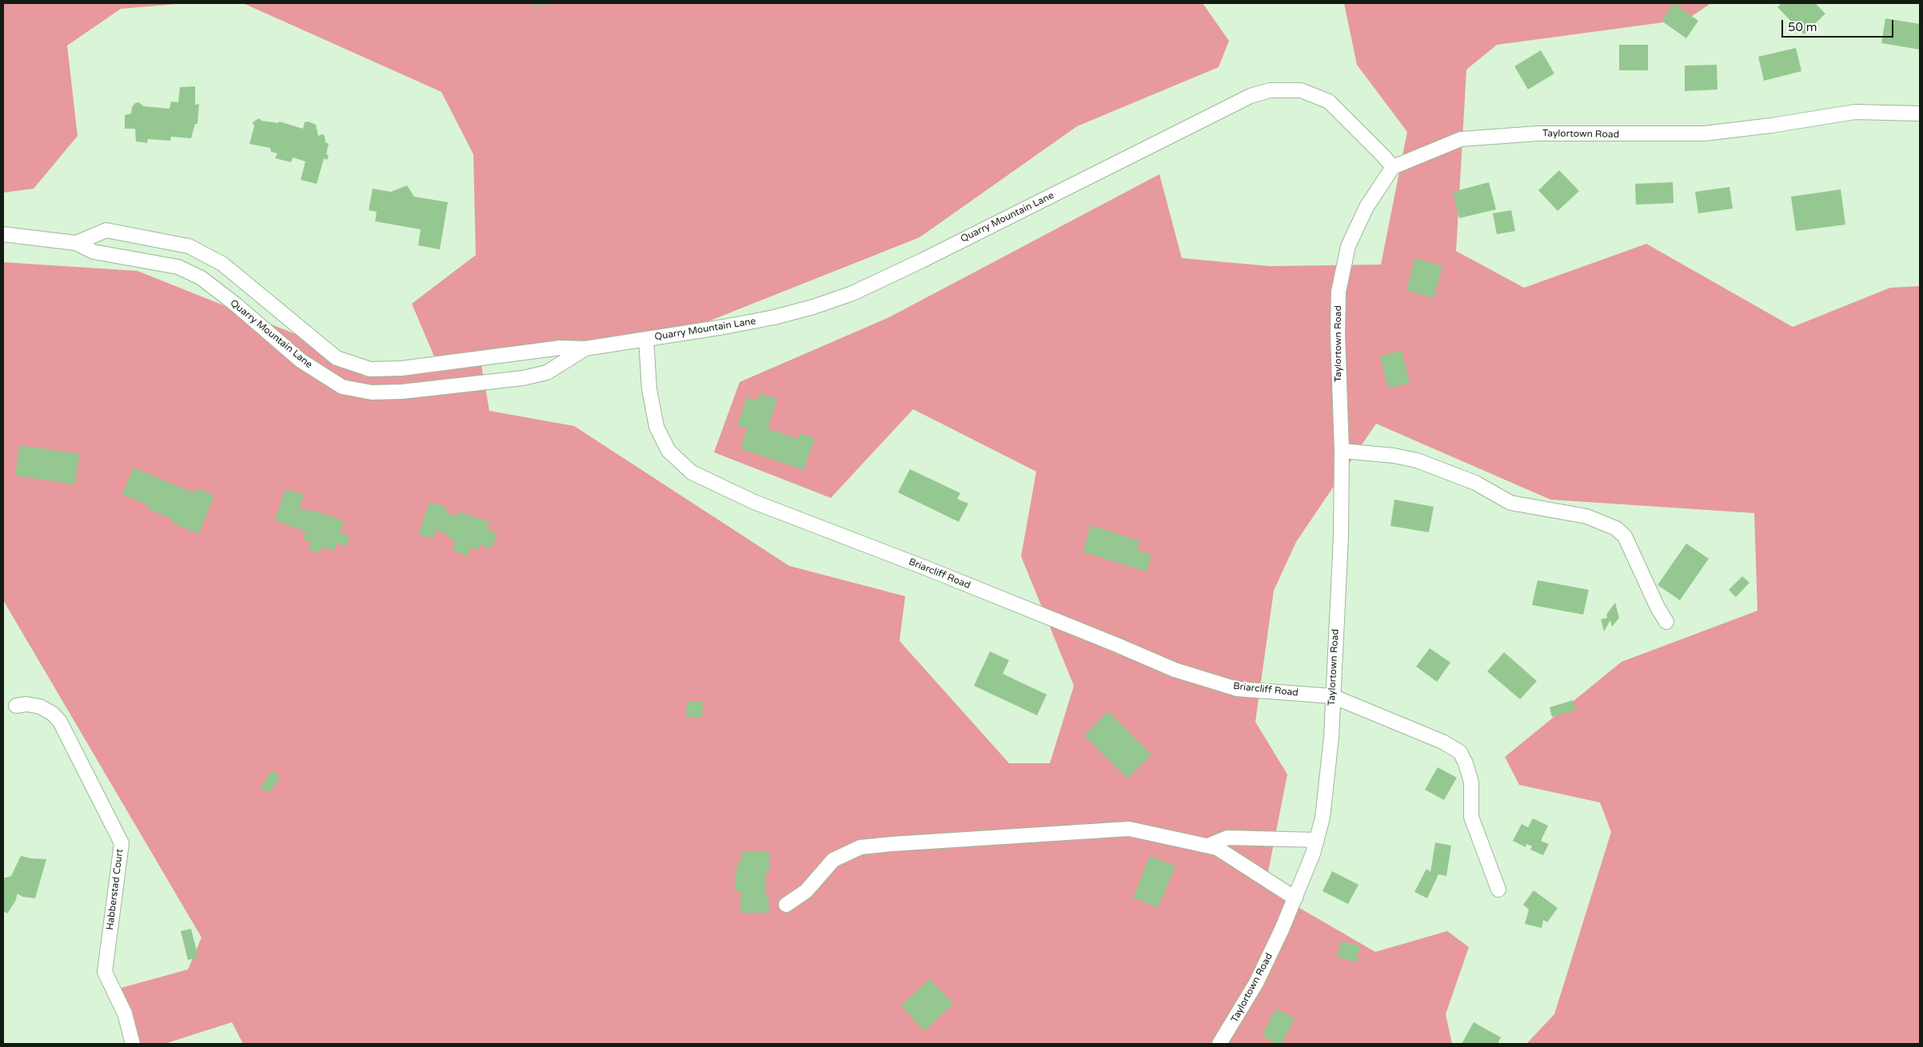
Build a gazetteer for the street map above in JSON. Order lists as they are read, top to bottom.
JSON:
{
  "streets": {
    "street": [
      "Taylortown Road",
      "Quarry Mountain Lane",
      "Briarcliff Road",
      "Habberstad Court"
    ]
  },
  "crossings": [
    ["Taylortown Road", "Quarry Mountain Lane"],
    ["Taylortown Road", "Briarcliff Road"],
    ["Quarry Mountain Lane", "Briarcliff Road"]
  ],
  "scale_bar": "50 m"
}
